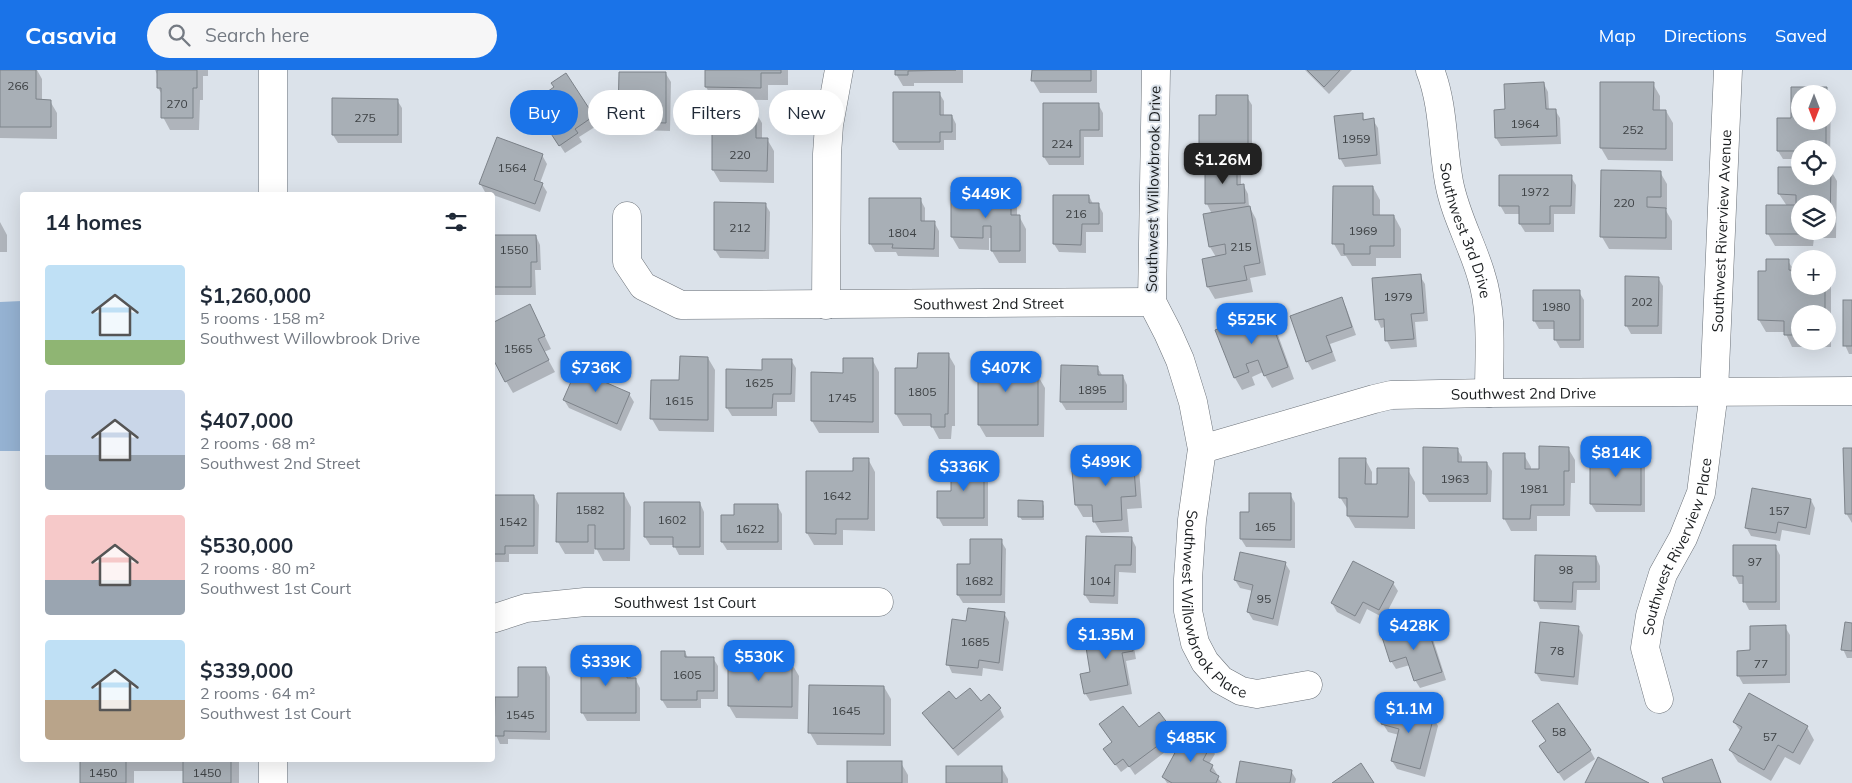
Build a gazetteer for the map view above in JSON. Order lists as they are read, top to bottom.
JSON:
{
  "streets": {
    "street": [
      "Southwest Willowbrook Drive",
      "Southwest 3rd Drive",
      "Southwest Riverview Avenue",
      "Southwest 2nd Street",
      "Southwest 2nd Drive",
      "Southwest Riverview Place",
      "Southwest Willowbrook Place",
      "Southwest 1st Court"
    ]
  },
  "crossings": [
    ["Southwest Willowbrook Drive", "Southwest 2nd Street"],
    ["Southwest Willowbrook Drive", "Southwest 2nd Drive"],
    ["Southwest Willowbrook Drive", "Southwest Willowbrook Place"],
    ["Southwest 3rd Drive", "Southwest 2nd Drive"],
    ["Southwest Riverview Avenue", "Southwest 2nd Drive"],
    ["Southwest Riverview Avenue", "Southwest Riverview Place"],
    ["Southwest 2nd Drive", "Southwest Riverview Place"],
    ["Southwest 2nd Drive", "Southwest Willowbrook Place"]
  ],
  "house_numbers": [
    "266",
    "270",
    "275",
    "1964",
    "252",
    "1959",
    "224",
    "220",
    "1564",
    "1972",
    "220",
    "216",
    "212",
    "1969",
    "1804",
    "215",
    "1550",
    "1979",
    "202",
    "1980",
    "1565",
    "1625",
    "1895",
    "1805",
    "1745",
    "1615",
    "1963",
    "1981",
    "1642",
    "1582",
    "157",
    "1602",
    "1542",
    "165",
    "1622",
    "97",
    "98",
    "1682",
    "104",
    "95",
    "1685",
    "78",
    "77",
    "1605",
    "1645",
    "1545",
    "58",
    "57",
    "1450",
    "1450"
  ],
  "north": "bottom",
  "page": {
    "header": "Casavia",
    "search": "Search here",
    "nav": ["Map", "Directions", "Saved"],
    "map_buttons": ["+", "−"],
    "chip": [
      "Buy",
      "Rent",
      "Filters",
      "New"
    ],
    "price": [
      "$1.26M",
      "$449K",
      "$525K",
      "$736K",
      "$407K",
      "$814K",
      "$499K",
      "$336K",
      "$428K",
      "$1.35M",
      "$530K",
      "$339K",
      "$1.1M",
      "$485K"
    ],
    "heading": "14 homes",
    "list": [
      {
        "name": "$1,260,000",
        "note": "5 rooms · 158 m² · Southwest Willowbrook Drive"
      },
      {
        "name": "$407,000",
        "note": "2 rooms · 68 m² · Southwest 2nd Street"
      },
      {
        "name": "$530,000",
        "note": "2 rooms · 80 m² · Southwest 1st Court"
      },
      {
        "name": "$339,000",
        "note": "2 rooms · 64 m² · Southwest 1st Court"
      }
    ]
  }
}
